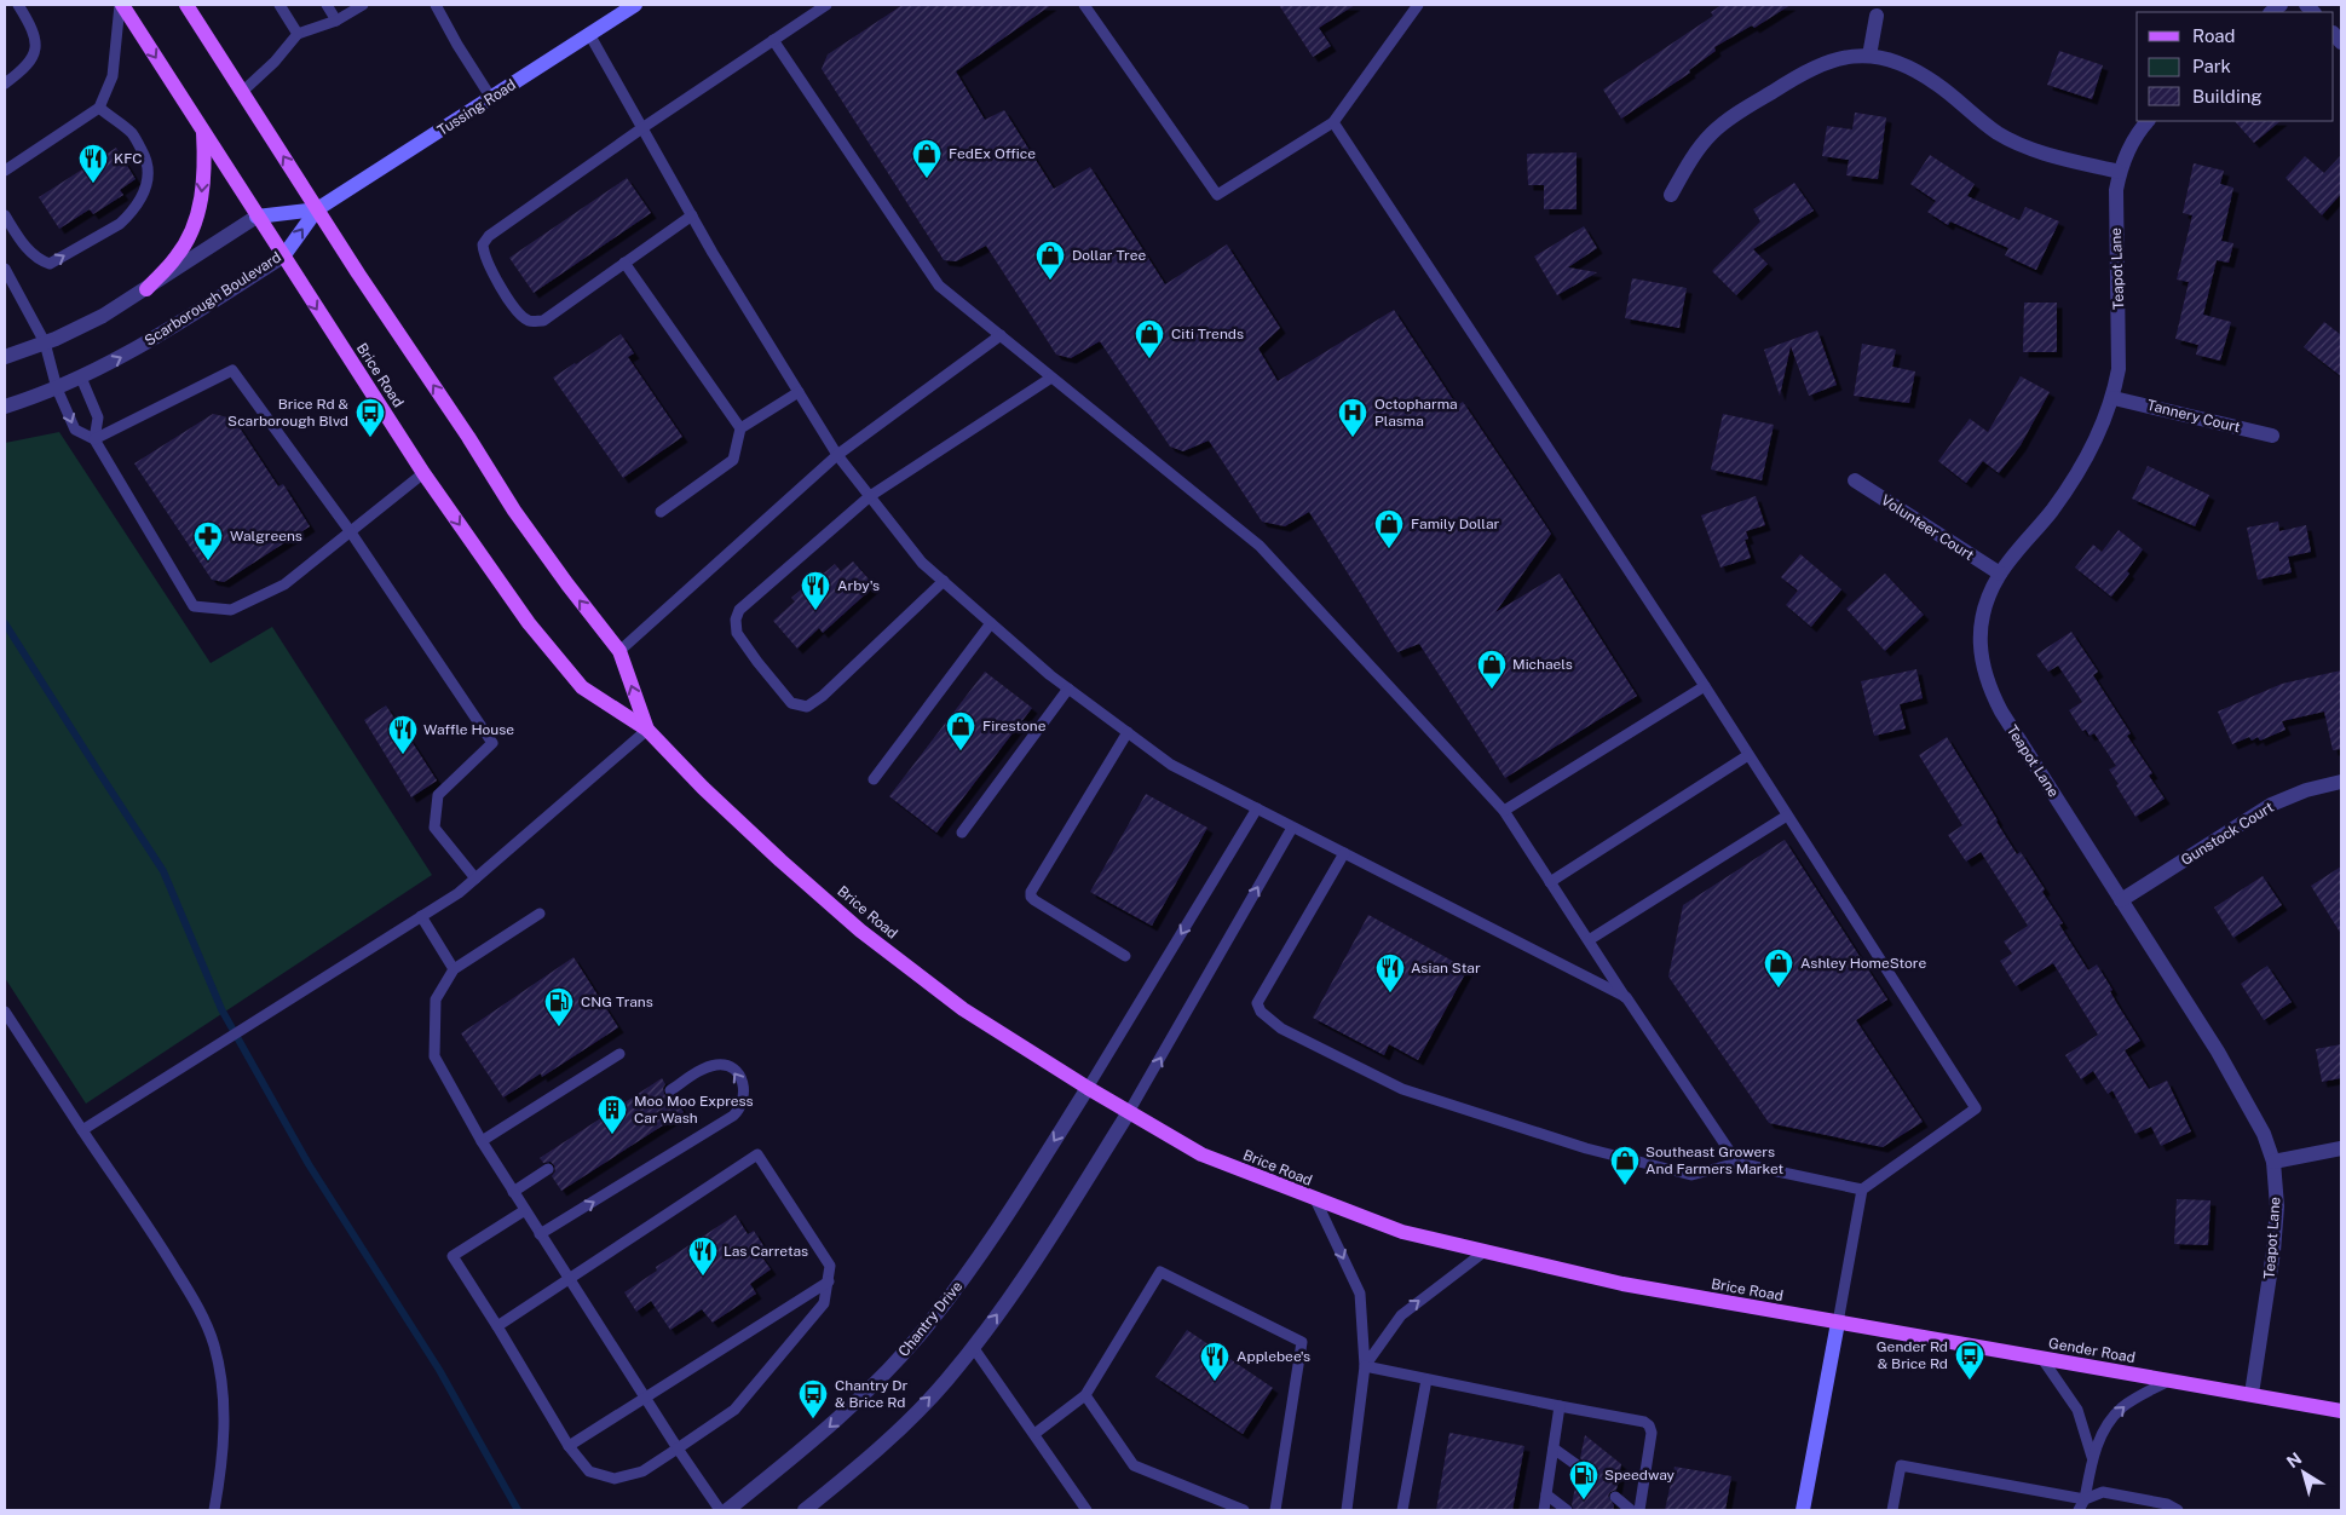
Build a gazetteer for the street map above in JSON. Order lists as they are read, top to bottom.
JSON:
{
  "streets": {
    "main road": [
      "Tussing Road",
      "Scarborough Boulevard",
      "Brice Road",
      "Gender Road"
    ],
    "street": [
      "Teapot Lane",
      "Tannery Court",
      "Volunteer Court",
      "Gunstock Court",
      "Chantry Drive"
    ]
  },
  "crossings": [
    ["Tussing Road", "Scarborough Boulevard"],
    ["Tussing Road", "Brice Road"],
    ["Teapot Lane", "Tannery Court"],
    ["Teapot Lane", "Volunteer Court"],
    ["Teapot Lane", "Gunstock Court"],
    ["Teapot Lane", "Gender Road"],
    ["Scarborough Boulevard", "Brice Road"],
    ["Brice Road", "Chantry Drive"],
    ["Brice Road", "Gender Road"]
  ],
  "one_way": ["Scarborough Boulevard"],
  "places": {
    "shop": [
      "FedEx Office",
      "Dollar Tree",
      "Citi Trends",
      "Family Dollar",
      "Michaels",
      "Firestone",
      "Ashley HomeStore",
      "Southeast Growers And Farmers Market"
    ],
    "restaurant": [
      "KFC",
      "Arby's",
      "Waffle House",
      "Asian Star",
      "Las Carretas",
      "Applebee's"
    ],
    "bus stop": ["Brice Rd & Scarborough Blvd", "Gender Rd & Brice Rd", "Chantry Dr & Brice Rd"],
    "hospital": ["Octopharma Plasma"],
    "pharmacy": ["Walgreens"],
    "fuel station": ["CNG Trans", "Speedway"],
    "building": ["Moo Moo Express Car Wash"]
  },
  "legend": ["Road", "Park", "Building"],
  "north": "top left"
}
